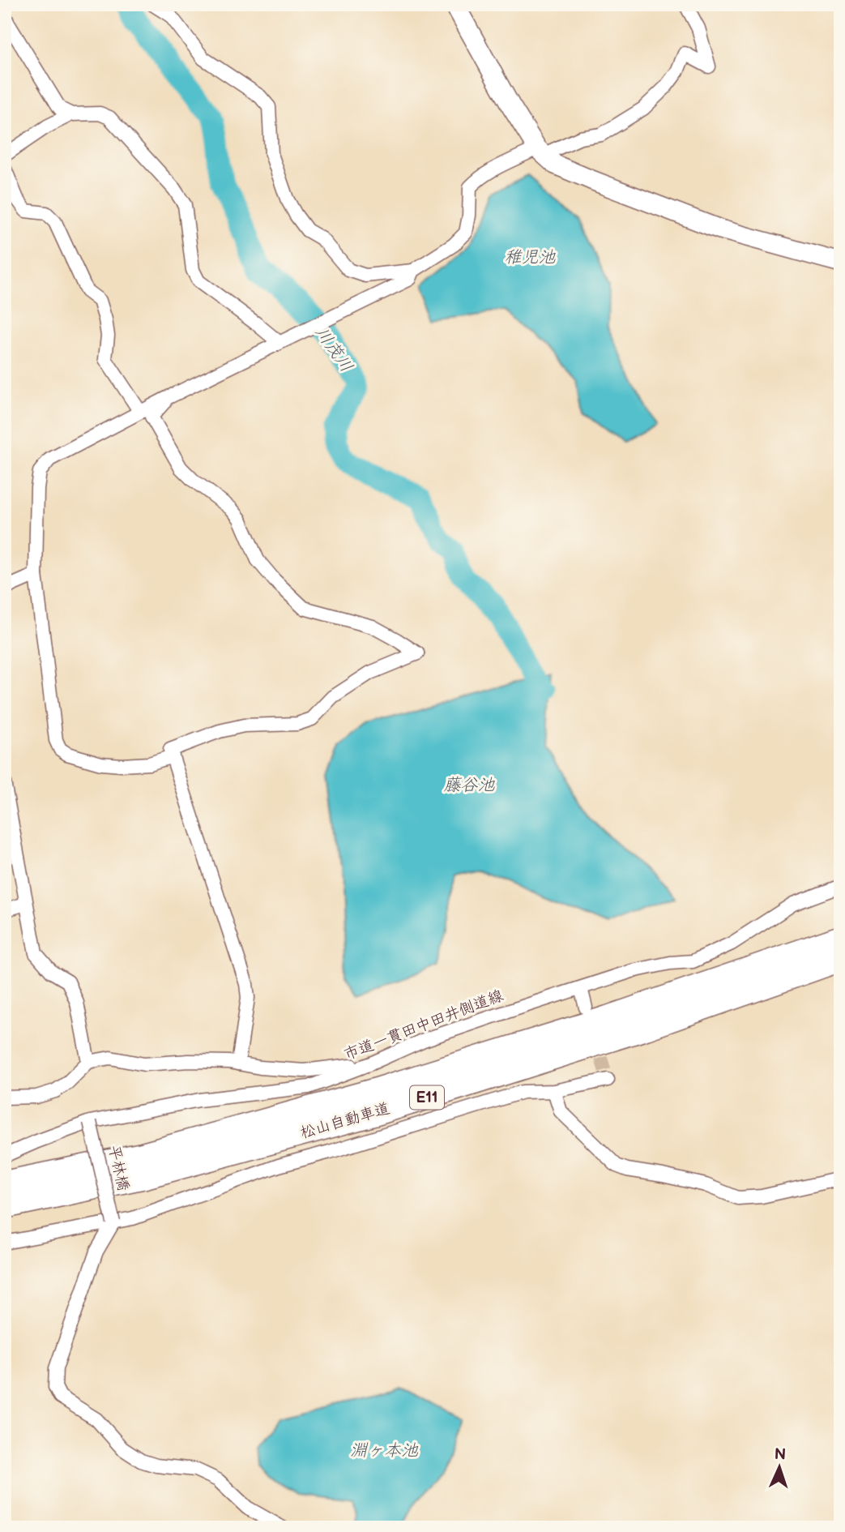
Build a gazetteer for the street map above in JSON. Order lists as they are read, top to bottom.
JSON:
{
  "streets": {
    "highway": ["E11", "松山自動車道"],
    "street": ["市道一貫田中田井側道線", "平林橋"]
  },
  "crossings": [
    ["市道一貫田中田井側道線", "平林橋"]
  ],
  "water": [
    "稚児池",
    "川茂川",
    "藤谷池",
    "淵ヶ本池"
  ],
  "north": "top"
}
